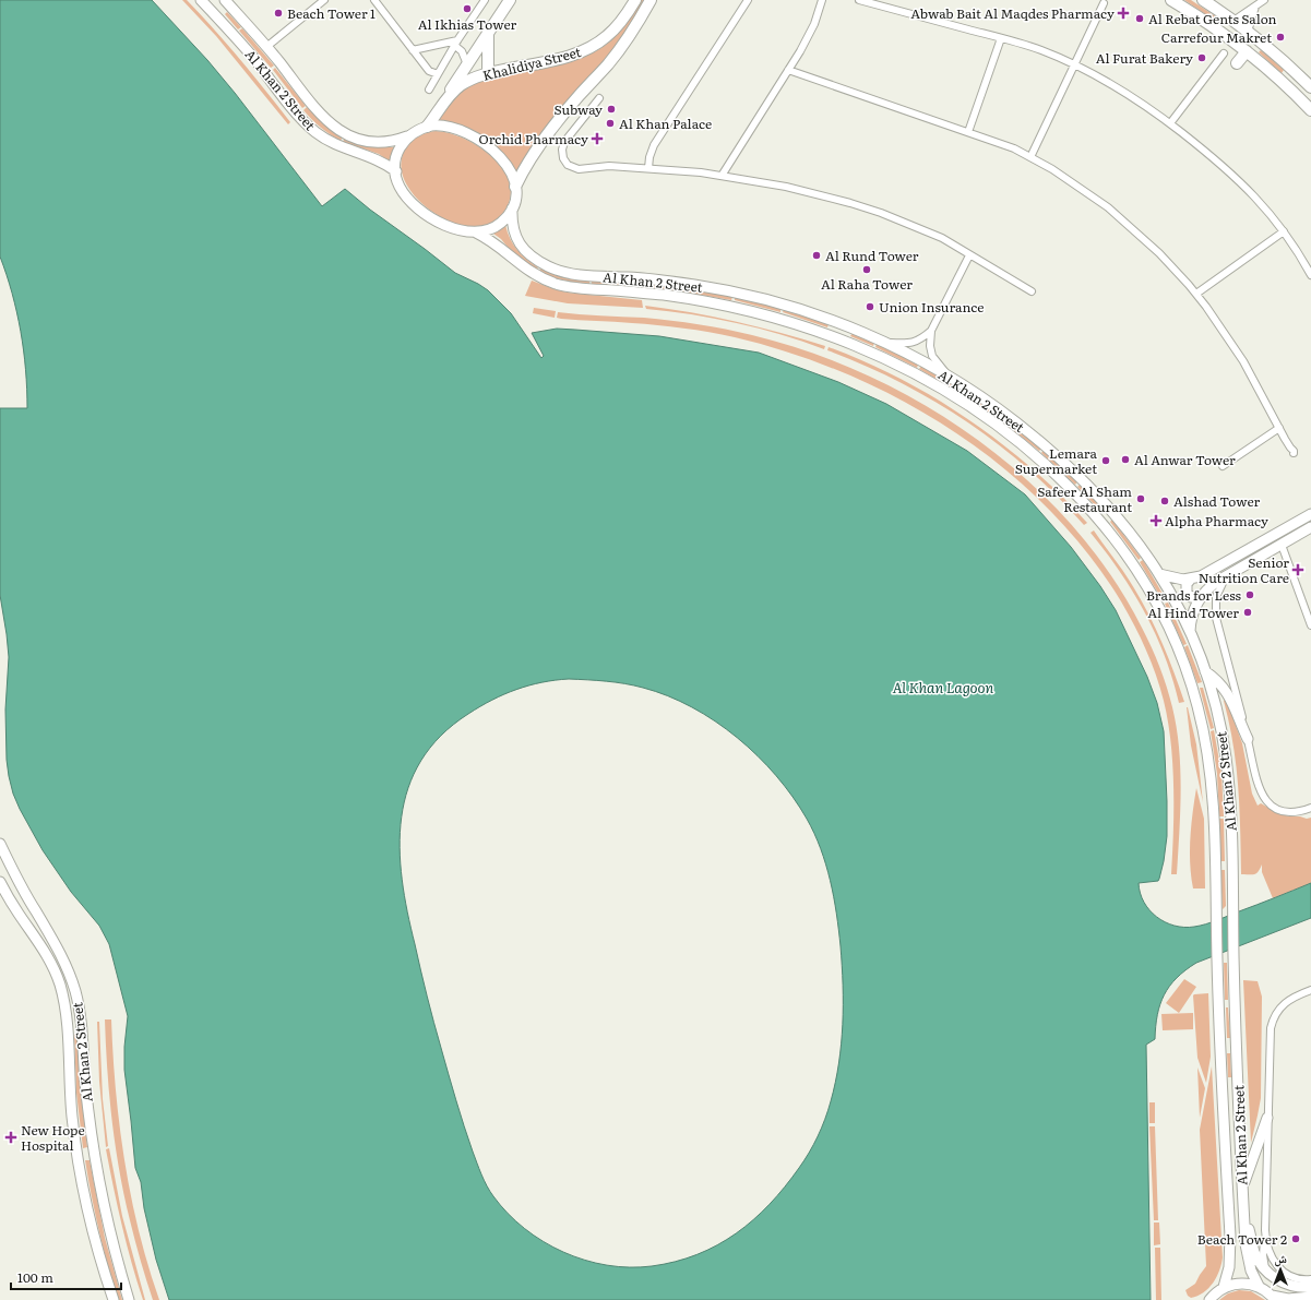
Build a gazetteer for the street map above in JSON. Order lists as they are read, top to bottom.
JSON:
{
  "streets": {
    "main road": ["Khalidiya Street", "Al Khan 2 Street"]
  },
  "crossings": [
    ["Khalidiya Street", "Al Khan 2 Street"]
  ],
  "water": ["Al Khan Lagoon"],
  "places": {
    "other": [
      "Al Ikhias Tower",
      "Beach Tower 1",
      "Al Rebat Gents Salon",
      "Carrefour Makret",
      "Al Furat Bakery",
      "Subway",
      "Al Khan Palace",
      "Al Rund Tower",
      "Al Raha Tower",
      "Union Insurance",
      "Al Anwar Tower",
      "Lemara Supermarket",
      "Safeer Al Sham Restaurant",
      "Alshad Tower",
      "Brands for Less",
      "Al Hind Tower",
      "Beach Tower 2"
    ],
    "health": [
      "Abwab Bait Al Maqdes Pharmacy",
      "Orchid Pharmacy",
      "Alpha Pharmacy",
      "Senior Nutrition Care",
      "New Hope Hospital"
    ]
  },
  "scale_bar": "100 m",
  "north": "top"
}
